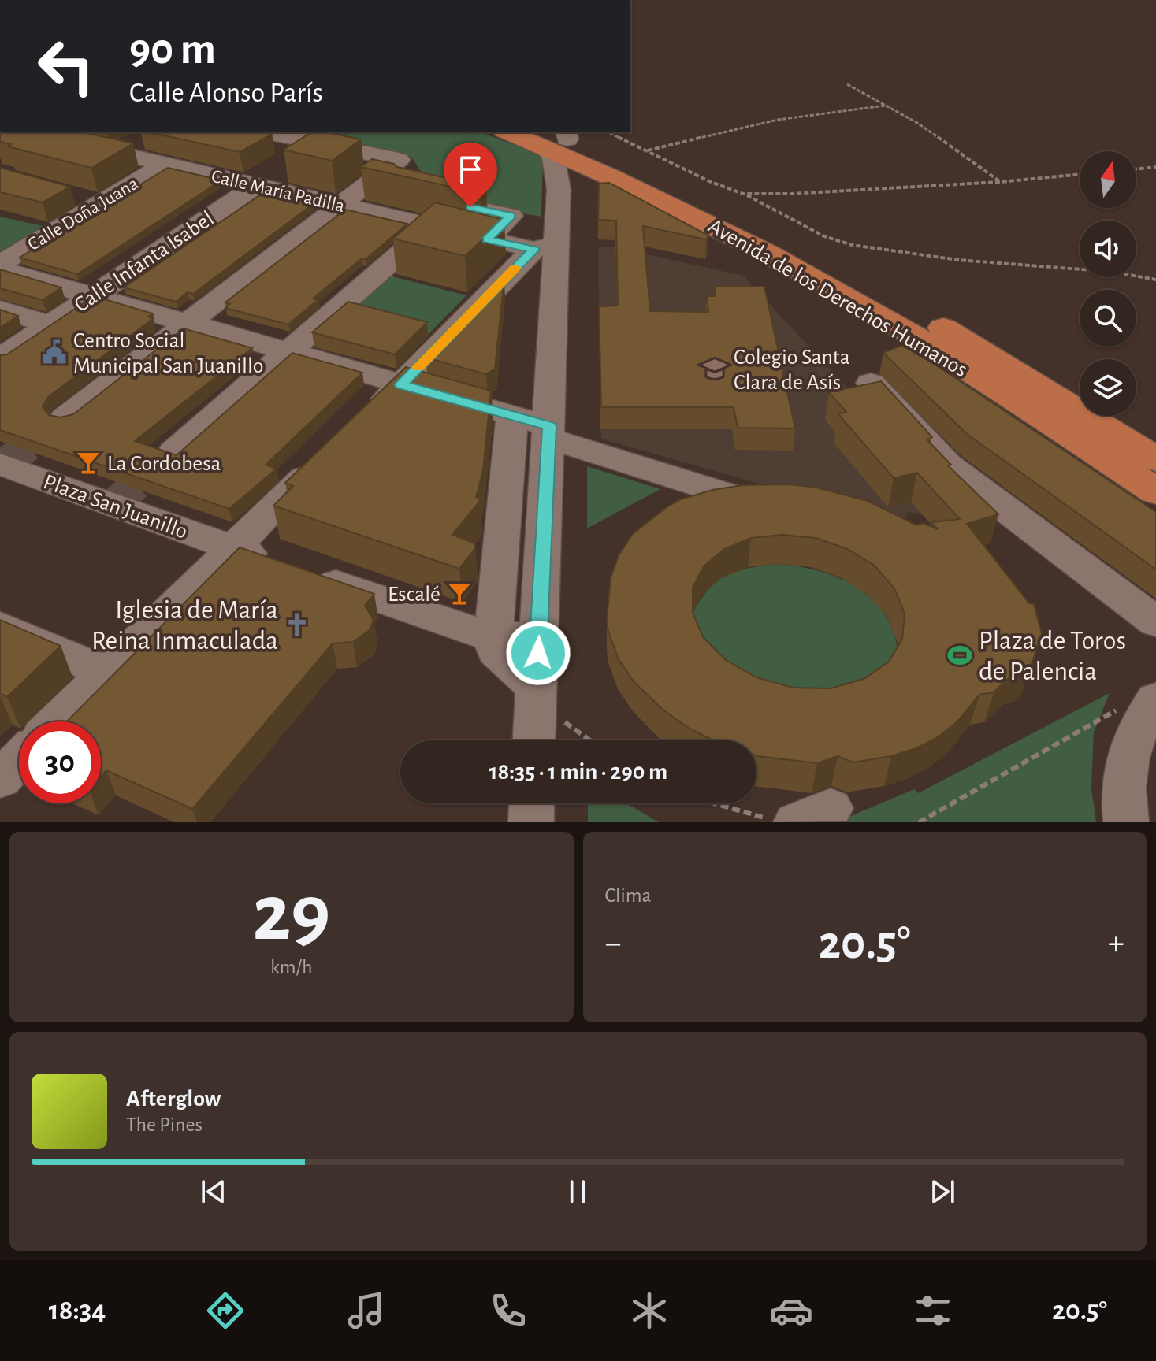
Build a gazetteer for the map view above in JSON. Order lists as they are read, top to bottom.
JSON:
{
  "streets": {
    "main road": ["Avenida de los Derechos Humanos"],
    "street": [
      "Calle María Padilla",
      "Calle Doña Juana",
      "Calle Infanta Isabel",
      "Plaza San Juanillo"
    ]
  },
  "crossings": [
    ["Calle María Padilla", "Calle Doña Juana"],
    ["Calle María Padilla", "Calle Infanta Isabel"]
  ],
  "places": {
    "public building": ["Centro Social Municipal San Juanillo"],
    "school or university": ["Colegio Santa Clara de Asís"],
    "bar": ["La Cordobesa", "Escalé"],
    "church": ["Iglesia de María Reina Inmaculada"],
    "sports": ["Plaza de Toros de Palencia"]
  },
  "north": "top",
  "page": {
    "turn": ["90 m", "Calle Alonso París"],
    "limit": "30",
    "trip": "18:35 · 1 min · 290 m",
    "tile": [
      ["29", "km/h"],
      "Clima"
    ],
    "heat": ["−", "20.5°", "+"],
    "song": ["Afterglow", "The Pines"],
    "tabs": ["18:34", "20.5°"]
  }
}
